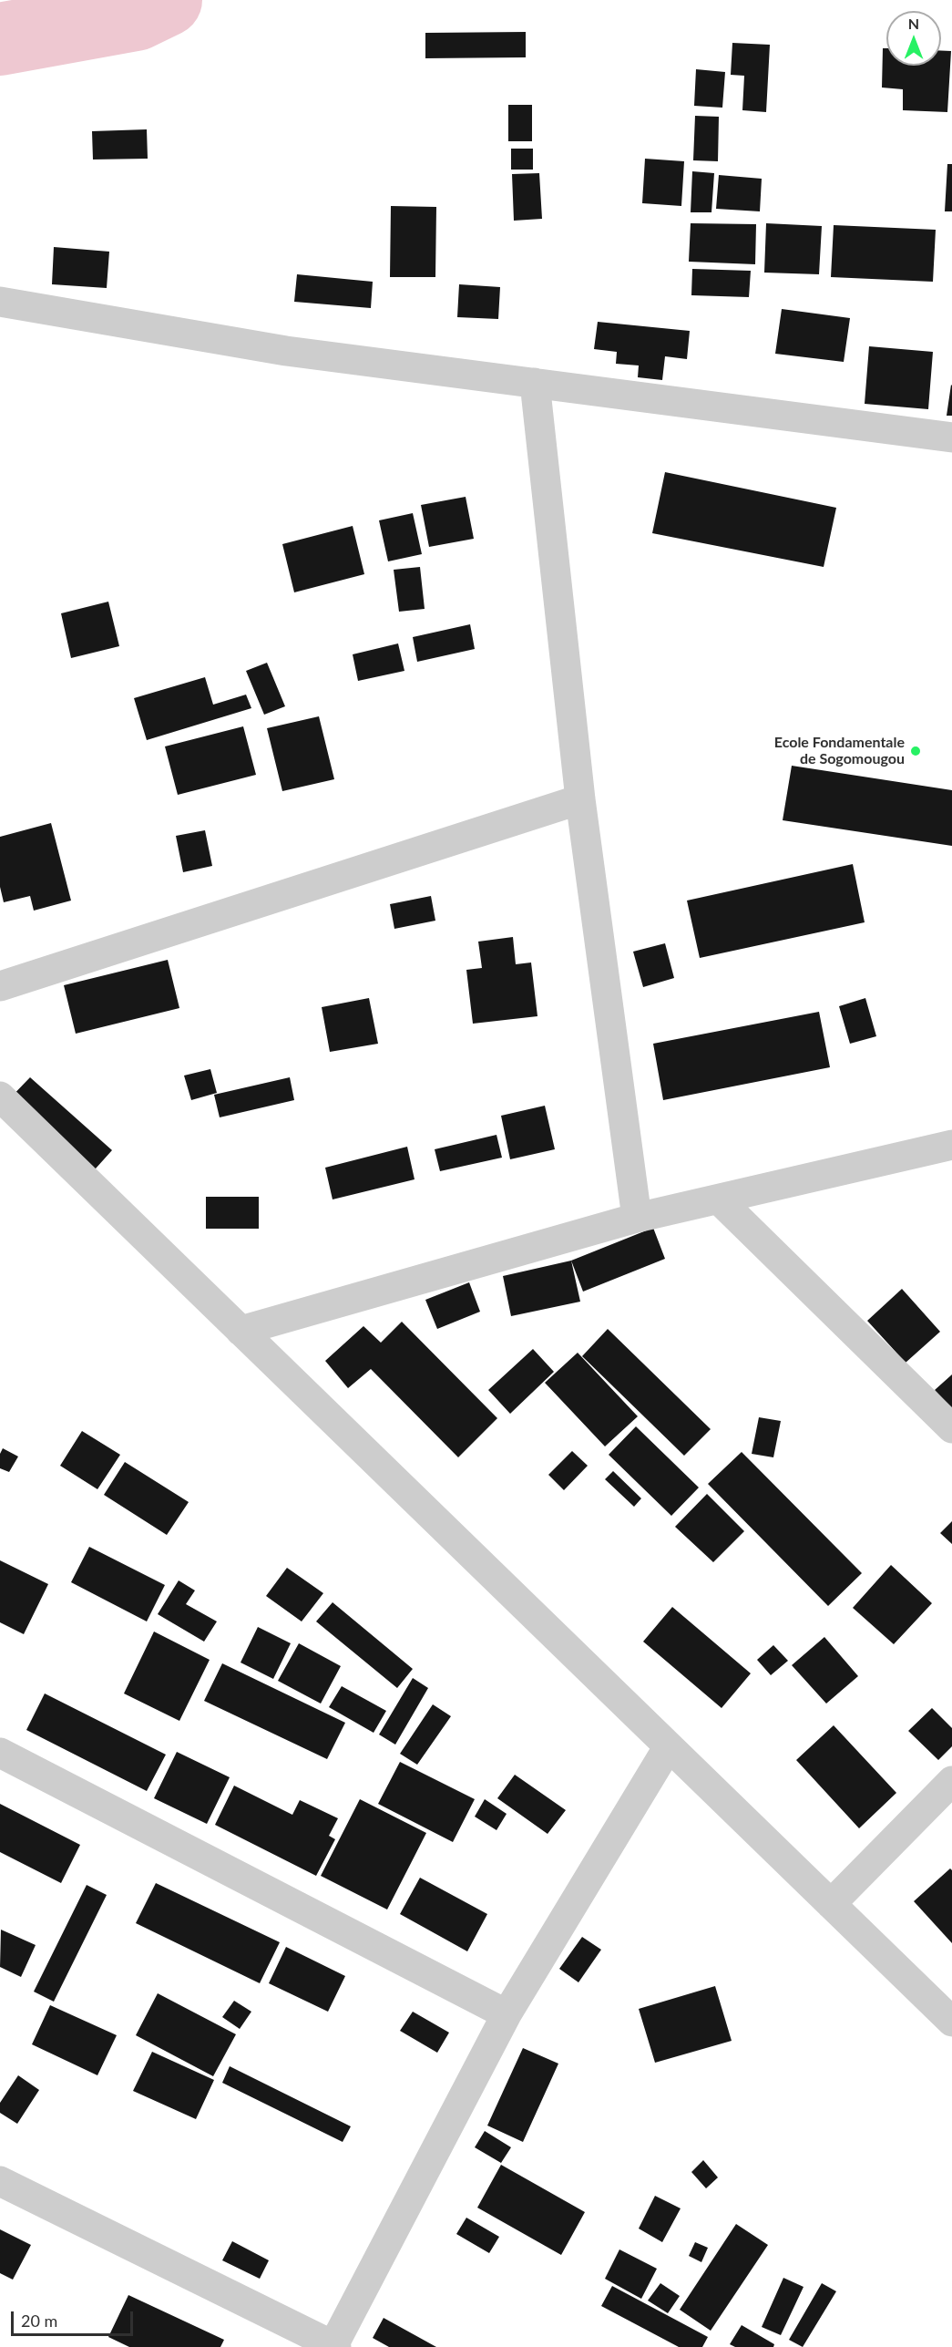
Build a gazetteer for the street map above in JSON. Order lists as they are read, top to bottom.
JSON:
{
  "places": ["Ecole Fondamentale de Sogomougou"],
  "scale_bar": "20 m",
  "north": "top"
}
